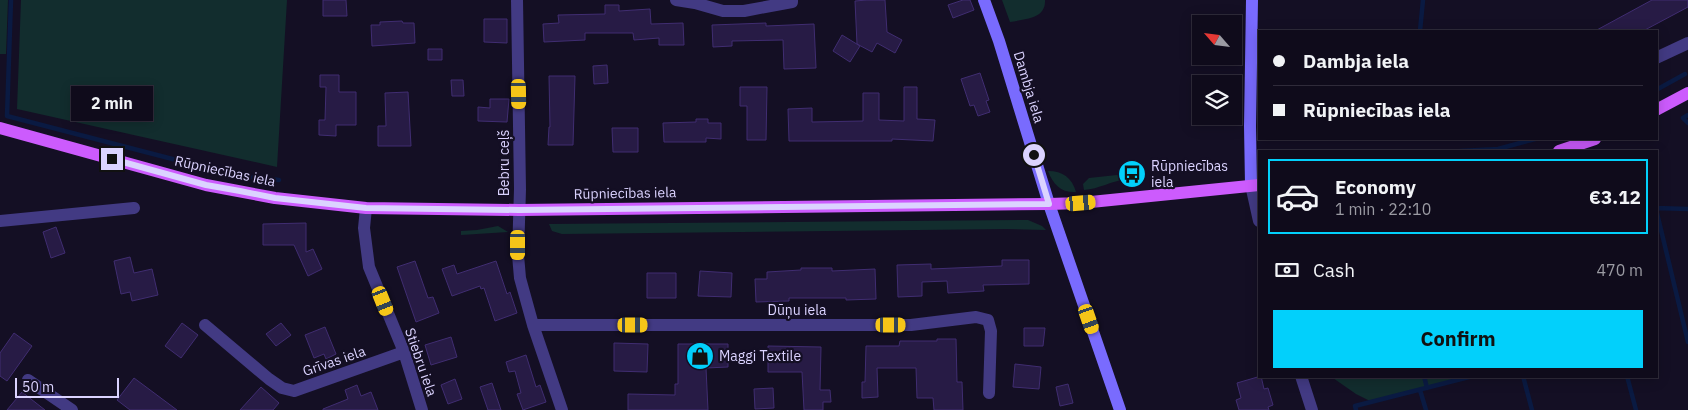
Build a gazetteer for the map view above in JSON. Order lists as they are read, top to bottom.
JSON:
{
  "streets": {
    "main road": ["Rūpniecības iela"],
    "street": [
      "Dambja iela",
      "Bebru ceļš",
      "Dūņu iela",
      "Grīvas iela",
      "Stiebru iela"
    ]
  },
  "crossings": [
    ["Dambja iela", "Rūpniecības iela"],
    ["Bebru ceļš", "Rūpniecības iela"],
    ["Bebru ceļš", "Dūņu iela"],
    ["Rūpniecības iela", "Stiebru iela"],
    ["Grīvas iela", "Stiebru iela"]
  ],
  "places": {
    "bus stop": ["Rūpniecības iela"],
    "shop": ["Maggi Textile"]
  },
  "scale_bar": "50 m",
  "north": "top left",
  "page": {
    "banner": ["Dambja iela", "Rūpniecības iela"],
    "bubble": "2 min",
    "list": [
      {
        "name": "Economy",
        "note": "1 min · 22:10",
        "value": "€3.12"
      }
    ],
    "pay": ["Cash", "470 m"],
    "buttons": "Confirm",
    "scale": "50 m"
  }
}
